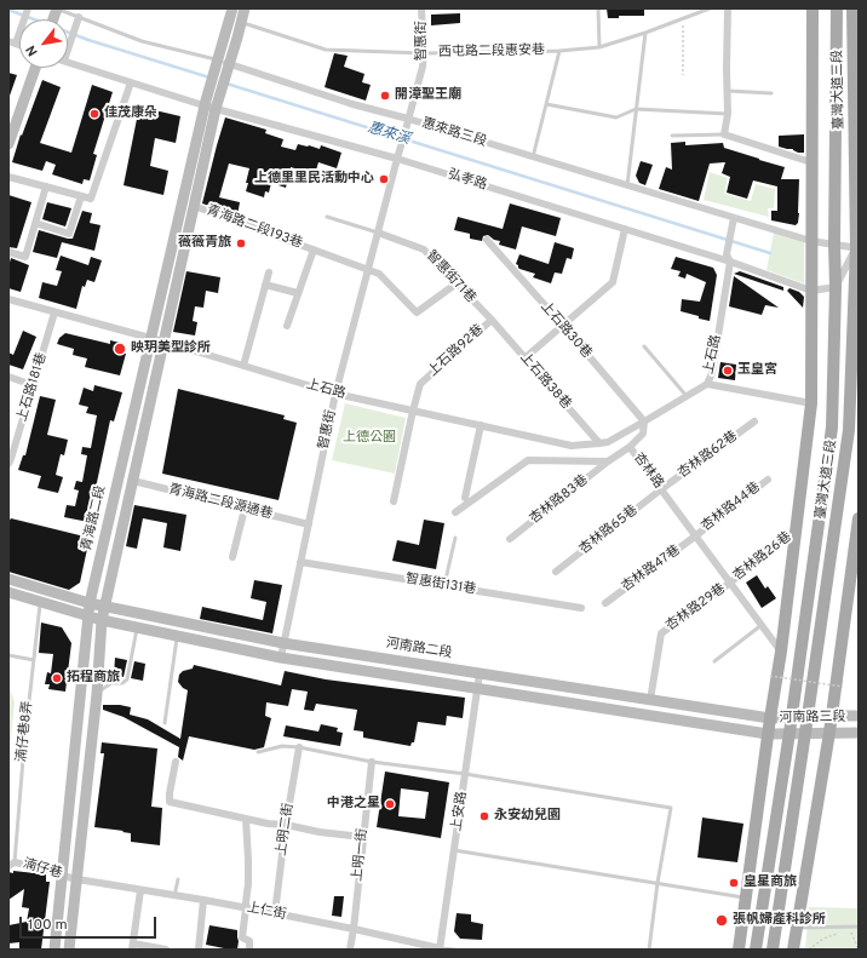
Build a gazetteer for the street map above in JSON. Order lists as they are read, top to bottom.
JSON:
{
  "streets": {
    "main road": [
      "臺灣大道三段",
      "青海路二段",
      "河南路二段",
      "河南路三段"
    ],
    "street": [
      "智惠街",
      "惠來路三段",
      "弘孝路",
      "青海路二段193巷",
      "智惠街71巷",
      "上石路30巷",
      "上石路92巷",
      "上石路",
      "上石路38巷",
      "上石路181巷",
      "杏林路62巷",
      "杏林路",
      "杏林路83巷",
      "青海路二段源通巷",
      "杏林路44巷",
      "杏林路65巷",
      "杏林路26巷",
      "杏林路47巷",
      "智惠街131巷",
      "杏林路29巷",
      "上安路",
      "上明二街",
      "上明一街",
      "湳仔巷",
      "上仁街"
    ],
    "lane": ["西屯路二段惠安巷", "湳仔巷8弄"]
  },
  "crossings": [
    ["智惠街", "西屯路二段惠安巷"],
    ["智惠街", "惠來路三段"],
    ["智惠街", "弘孝路"],
    ["智惠街", "青海路二段193巷"],
    ["智惠街", "智惠街71巷"],
    ["智惠街", "上石路"],
    ["智惠街", "青海路二段源通巷"],
    ["智惠街", "智惠街131巷"],
    ["智惠街", "河南路二段"],
    ["臺灣大道三段", "惠來路三段"],
    ["臺灣大道三段", "弘孝路"],
    ["臺灣大道三段", "杏林路"],
    ["臺灣大道三段", "杏林路26巷"],
    ["臺灣大道三段", "河南路二段"],
    ["臺灣大道三段", "河南路三段"],
    ["惠來路三段", "青海路二段"],
    ["弘孝路", "上石路"],
    ["弘孝路", "青海路二段"],
    ["青海路二段193巷", "智惠街71巷"],
    ["智惠街71巷", "上石路92巷"],
    ["智惠街71巷", "上石路38巷"],
    ["上石路30巷", "上石路"],
    ["上石路92巷", "上石路"],
    ["上石路92巷", "上石路38巷"],
    ["上石路", "上石路38巷"],
    ["上石路", "上石路181巷"],
    ["上石路", "青海路二段"],
    ["杏林路62巷", "杏林路"],
    ["杏林路62巷", "杏林路65巷"],
    ["杏林路", "杏林路83巷"],
    ["杏林路", "杏林路44巷"],
    ["杏林路", "杏林路65巷"],
    ["杏林路", "杏林路26巷"],
    ["杏林路", "杏林路47巷"],
    ["杏林路", "杏林路29巷"],
    ["杏林路44巷", "杏林路47巷"],
    ["青海路二段", "河南路二段"],
    ["青海路二段", "湳仔巷"],
    ["杏林路26巷", "杏林路29巷"],
    ["杏林路29巷", "河南路二段"],
    ["河南路二段", "河南路三段"],
    ["河南路二段", "上安路"],
    ["湳仔巷8弄", "湳仔巷"],
    ["上安路", "上仁街"],
    ["上明二街", "上仁街"],
    ["上明一街", "上仁街"],
    ["湳仔巷", "上仁街"]
  ],
  "water": ["惠來溪"],
  "parks": ["上德公園"],
  "places": [
    "開漳聖王廟",
    "佳茂康朵",
    "上德里里民活動中心",
    "薇薇青旅",
    "映玥美型診所",
    "玉皇宮",
    "拓程商旅",
    "中港之星",
    "永安幼兒園",
    "皇星商旅",
    "張帆婦產科診所"
  ],
  "scale_bar": "100 m",
  "north": "bottom left"
}
